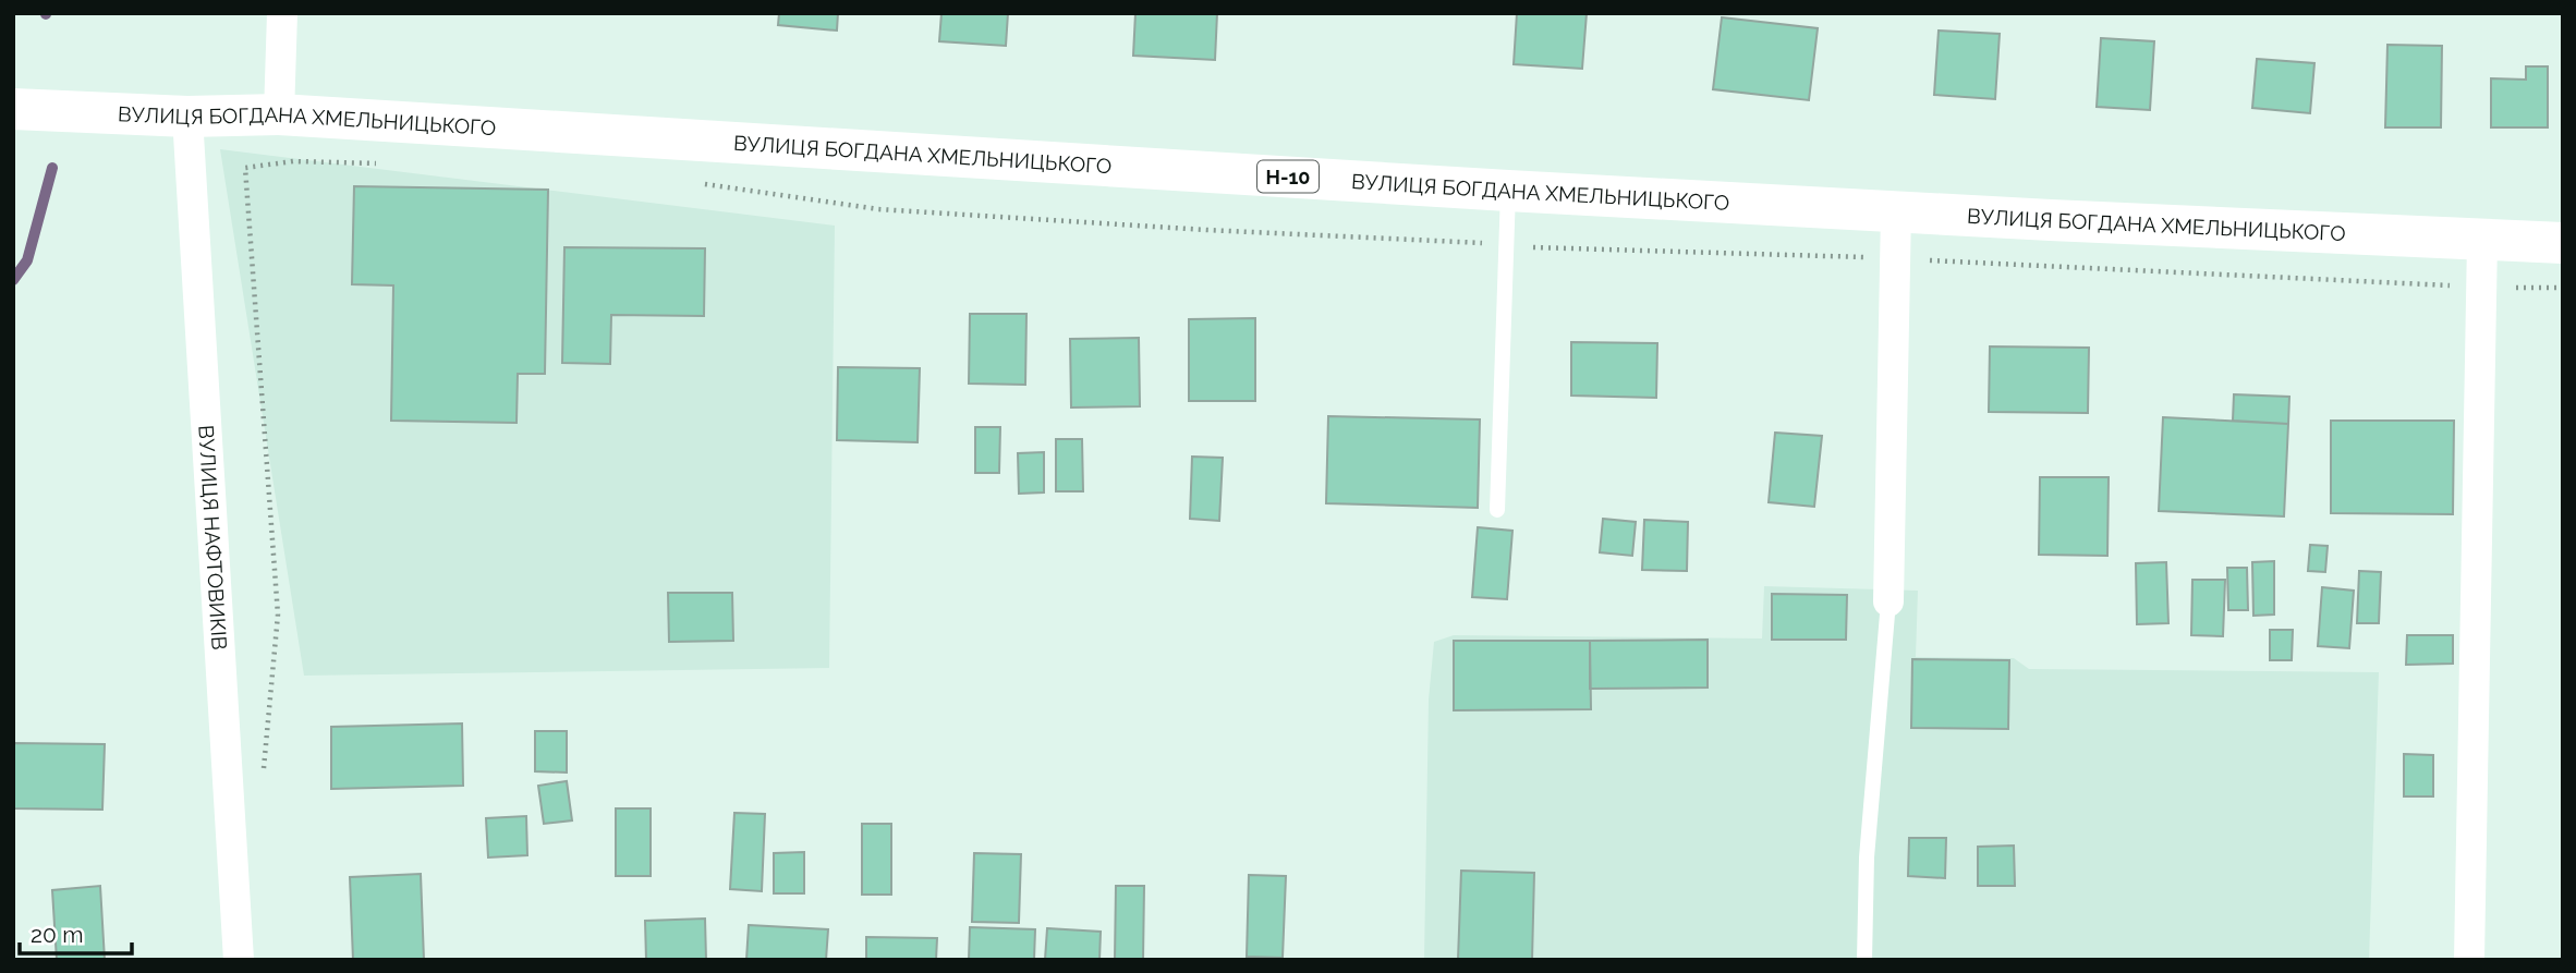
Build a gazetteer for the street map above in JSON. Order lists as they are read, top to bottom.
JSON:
{
  "streets": {
    "main road": ["ВУЛИЦЯ БОГДАНА ХМЕЛЬНИЦЬКОГО", "Н-10"],
    "street": ["ВУЛИЦЯ НАФТОВИКІВ"]
  },
  "crossings": [
    ["ВУЛИЦЯ БОГДАНА ХМЕЛЬНИЦЬКОГО", "ВУЛИЦЯ НАФТОВИКІВ"]
  ],
  "scale_bar": "20 m"
}
